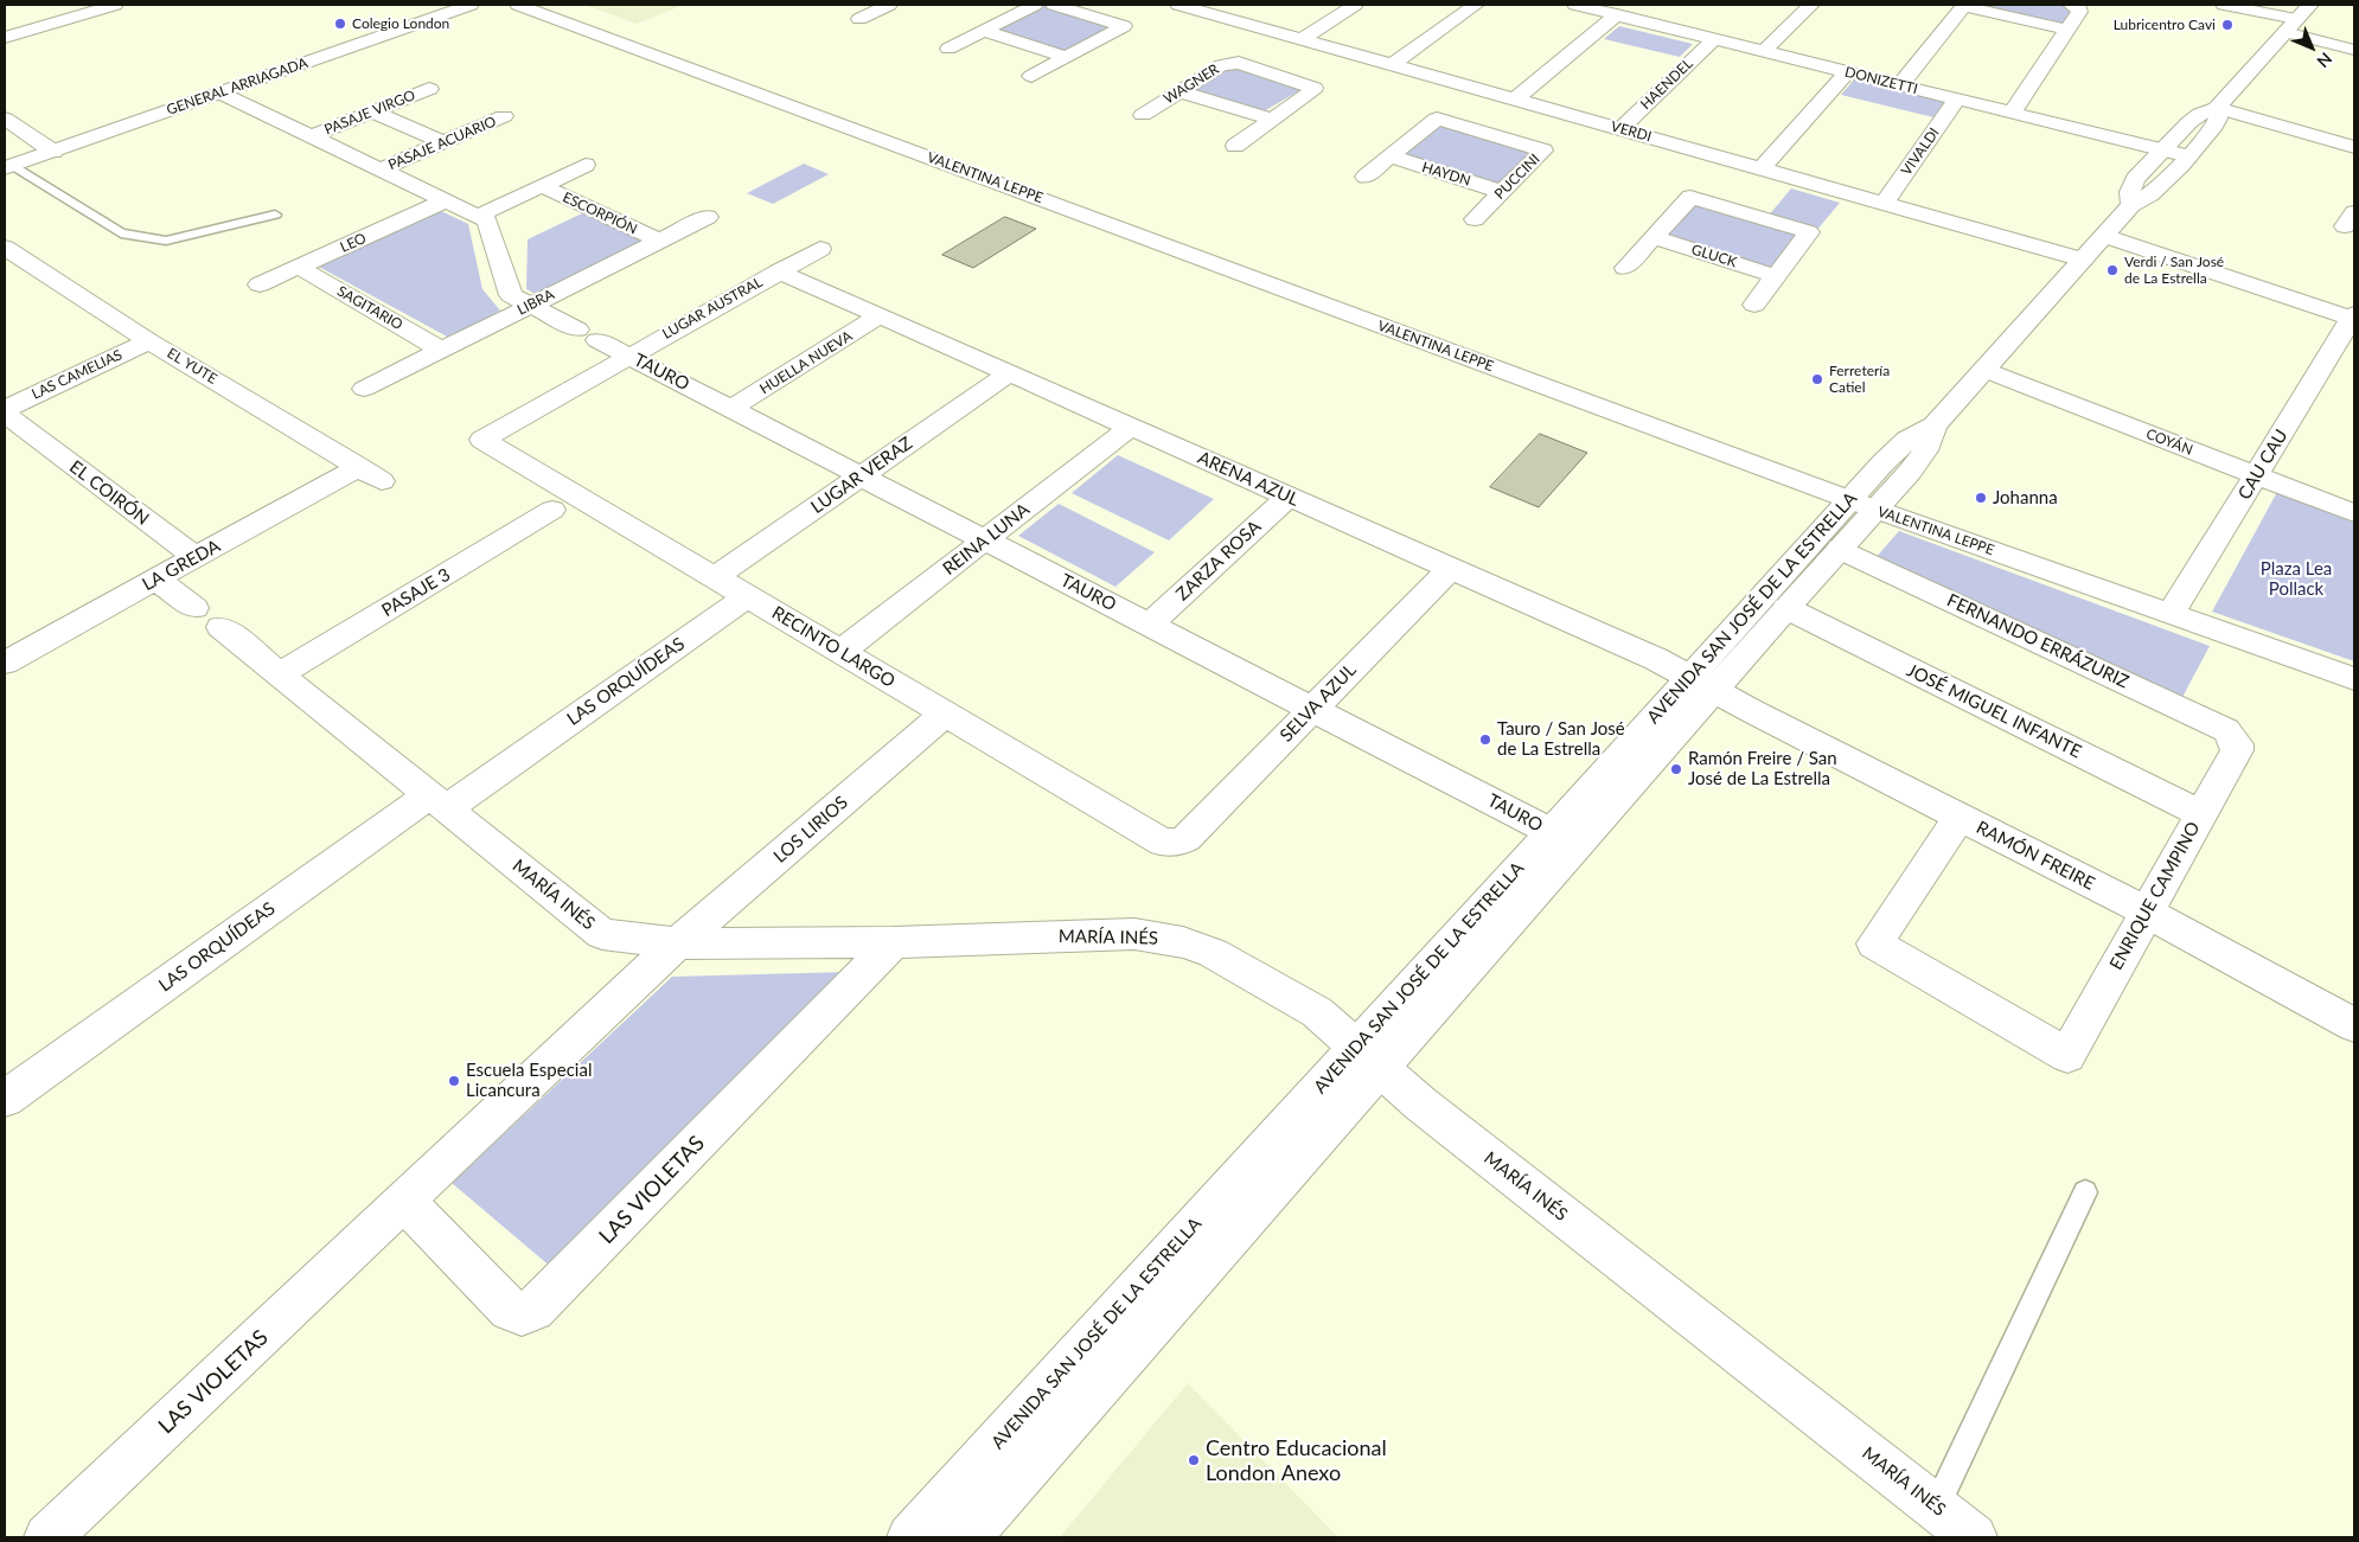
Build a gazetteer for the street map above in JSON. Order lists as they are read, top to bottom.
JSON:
{
  "streets": {
    "street": [
      "DONIZETTI",
      "WAGNER",
      "HAENDEL",
      "GENERAL ARRIAGADA",
      "PASAJE VIRGO",
      "VERDI",
      "PASAJE ACUARIO",
      "VIVALDI",
      "HAYDN",
      "PUCCINI",
      "VALENTINA LEPPE",
      "ESCORPIÓN",
      "LEO",
      "GLUCK",
      "LIBRA",
      "SAGITARIO",
      "LUGAR AUSTRAL",
      "HUELLA NUEVA",
      "EL YUTE",
      "TAURO",
      "LAS CAMELIAS",
      "COYÁN",
      "CAU CAU",
      "LUGAR VERAZ",
      "ARENA AZUL",
      "EL COIRÓN",
      "REINA LUNA",
      "ZARZA ROSA",
      "LA GREDA",
      "PASAJE 3",
      "AVENIDA SAN JOSÉ DE LA ESTRELLA",
      "FERNANDO ERRÁZURIZ",
      "RECINTO LARGO",
      "LAS ORQUÍDEAS",
      "SELVA AZUL",
      "JOSÉ MIGUEL INFANTE",
      "LOS LIRIOS",
      "RAMÓN FREIRE",
      "MARÍA INÉS",
      "ENRIQUE CAMPINO",
      "LAS VIOLETAS"
    ]
  },
  "crossings": [
    ["DONIZETTI", "HAENDEL"],
    ["DONIZETTI", "VIVALDI"],
    ["DONIZETTI", "AVENIDA SAN JOSÉ DE LA ESTRELLA"],
    ["HAENDEL", "VERDI"],
    ["VERDI", "VIVALDI"],
    ["VERDI", "PUCCINI"],
    ["VERDI", "AVENIDA SAN JOSÉ DE LA ESTRELLA"],
    ["HAYDN", "PUCCINI"],
    ["VALENTINA LEPPE", "CAU CAU"],
    ["VALENTINA LEPPE", "AVENIDA SAN JOSÉ DE LA ESTRELLA"],
    ["ESCORPIÓN", "LIBRA"],
    ["LEO", "SAGITARIO"],
    ["LIBRA", "SAGITARIO"],
    ["LIBRA", "TAURO"],
    ["LUGAR AUSTRAL", "TAURO"],
    ["LUGAR AUSTRAL", "ARENA AZUL"],
    ["LUGAR AUSTRAL", "RECINTO LARGO"],
    ["HUELLA NUEVA", "TAURO"],
    ["HUELLA NUEVA", "ARENA AZUL"],
    ["EL YUTE", "LAS CAMELIAS"],
    ["EL YUTE", "LA GREDA"],
    ["TAURO", "LUGAR VERAZ"],
    ["TAURO", "REINA LUNA"],
    ["TAURO", "ZARZA ROSA"],
    ["TAURO", "AVENIDA SAN JOSÉ DE LA ESTRELLA"],
    ["TAURO", "SELVA AZUL"],
    ["COYÁN", "CAU CAU"],
    ["COYÁN", "AVENIDA SAN JOSÉ DE LA ESTRELLA"],
    ["LUGAR VERAZ", "ARENA AZUL"],
    ["LUGAR VERAZ", "RECINTO LARGO"],
    ["ARENA AZUL", "REINA LUNA"],
    ["ARENA AZUL", "ZARZA ROSA"],
    ["ARENA AZUL", "AVENIDA SAN JOSÉ DE LA ESTRELLA"],
    ["ARENA AZUL", "SELVA AZUL"],
    ["ARENA AZUL", "RAMÓN FREIRE"],
    ["EL COIRÓN", "LA GREDA"],
    ["REINA LUNA", "RECINTO LARGO"],
    ["LA GREDA", "MARÍA INÉS"],
    ["PASAJE 3", "MARÍA INÉS"],
    ["AVENIDA SAN JOSÉ DE LA ESTRELLA", "FERNANDO ERRÁZURIZ"],
    ["AVENIDA SAN JOSÉ DE LA ESTRELLA", "JOSÉ MIGUEL INFANTE"],
    ["AVENIDA SAN JOSÉ DE LA ESTRELLA", "RAMÓN FREIRE"],
    ["AVENIDA SAN JOSÉ DE LA ESTRELLA", "MARÍA INÉS"],
    ["FERNANDO ERRÁZURIZ", "ENRIQUE CAMPINO"],
    ["RECINTO LARGO", "LAS ORQUÍDEAS"],
    ["RECINTO LARGO", "SELVA AZUL"],
    ["RECINTO LARGO", "LOS LIRIOS"],
    ["LAS ORQUÍDEAS", "MARÍA INÉS"],
    ["JOSÉ MIGUEL INFANTE", "ENRIQUE CAMPINO"],
    ["LOS LIRIOS", "MARÍA INÉS"],
    ["LOS LIRIOS", "LAS VIOLETAS"],
    ["RAMÓN FREIRE", "ENRIQUE CAMPINO"],
    ["MARÍA INÉS", "LAS VIOLETAS"]
  ],
  "parks": ["Plaza Lea Pollack"],
  "places": [
    "Colegio London",
    "Lubricentro Cavi",
    "Verdi / San José de La Estrella",
    "Ferretería Catiel",
    "Johanna",
    "Tauro / San José de La Estrella",
    "Ramón Freire / San José de La Estrella",
    "Escuela Especial Licancura",
    "Centro Educacional London Anexo"
  ],
  "north": "bottom right"
}
